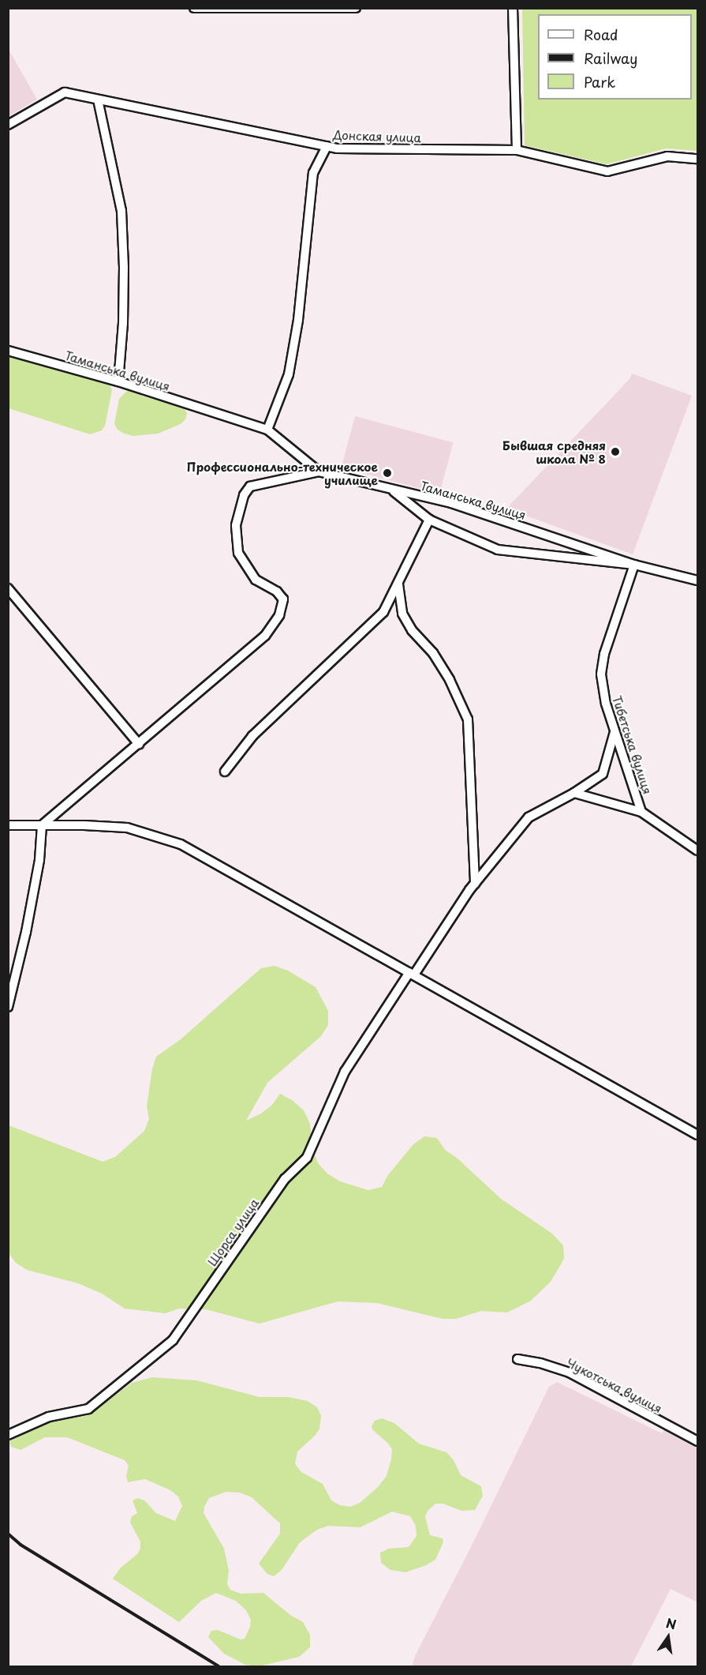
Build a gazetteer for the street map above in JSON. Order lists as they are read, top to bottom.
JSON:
{
  "streets": {
    "street": [
      "Донская улица",
      "Таманська вулиця",
      "Тибетська вулиця",
      "Щорса улица",
      "Чукотська вулиця"
    ]
  },
  "crossings": [
    ["Таманська вулиця", "Тибетська вулиця"],
    ["Тибетська вулиця", "Щорса улица"]
  ],
  "places": ["Бывшая средняя школа № 8", "Профессионально-техническое училище"],
  "legend": ["Road", "Railway", "Park"],
  "north": "top"
}
